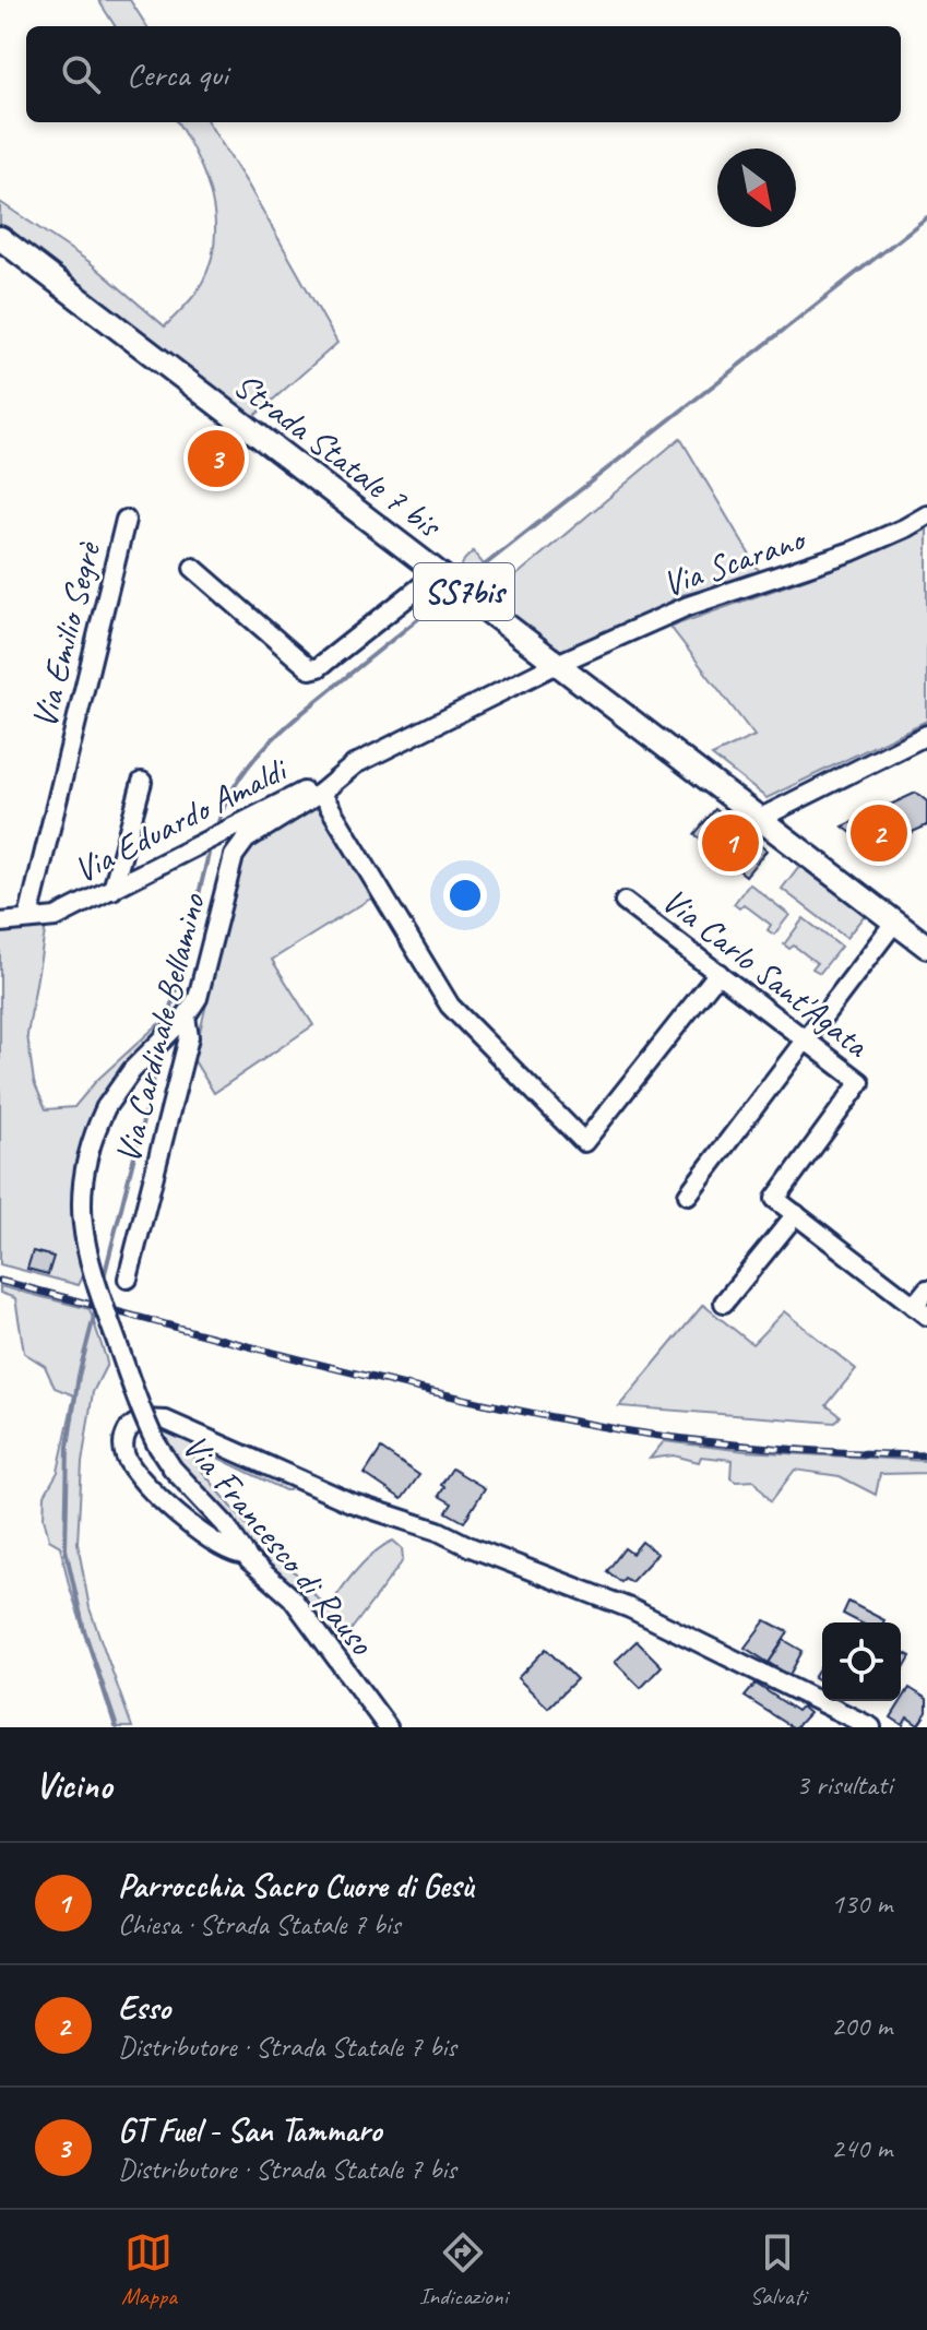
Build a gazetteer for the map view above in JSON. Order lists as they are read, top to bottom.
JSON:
{
  "streets": {
    "main road": ["Strada Statale 7 bis", "SS7bis"],
    "street": [
      "Via Scarano",
      "Via Emilio Segrè",
      "Via Eduardo Amaldi",
      "Via Carlo Sant'Agata",
      "Via Cardinale Bellamino",
      "Via Francesco di Rauso"
    ]
  },
  "crossings": [
    ["Strada Statale 7 bis", "Via Scarano"],
    ["Strada Statale 7 bis", "Via Cardinale Bellamino"],
    ["Via Scarano", "Via Cardinale Bellamino"],
    ["Via Emilio Segrè", "Via Eduardo Amaldi"],
    ["Via Eduardo Amaldi", "Via Cardinale Bellamino"],
    ["Via Cardinale Bellamino", "Via Francesco di Rauso"]
  ],
  "north": "bottom right",
  "page": {
    "search": "Cerca qui",
    "pins": ["3", "2", "1"],
    "heading": ["Vicino", "3 risultati"],
    "list": [
      {
        "mark": "1",
        "name": "Parrocchia Sacro Cuore di Gesù",
        "note": "Chiesa · Strada Statale 7 bis",
        "value": "130 m"
      },
      {
        "mark": "2",
        "name": "Esso",
        "note": "Distributore · Strada Statale 7 bis",
        "value": "200 m"
      },
      {
        "mark": "3",
        "name": "GT Fuel - San Tammaro",
        "note": "Distributore · Strada Statale 7 bis",
        "value": "240 m"
      }
    ],
    "nav": ["Mappa", "Indicazioni", "Salvati"]
  }
}
